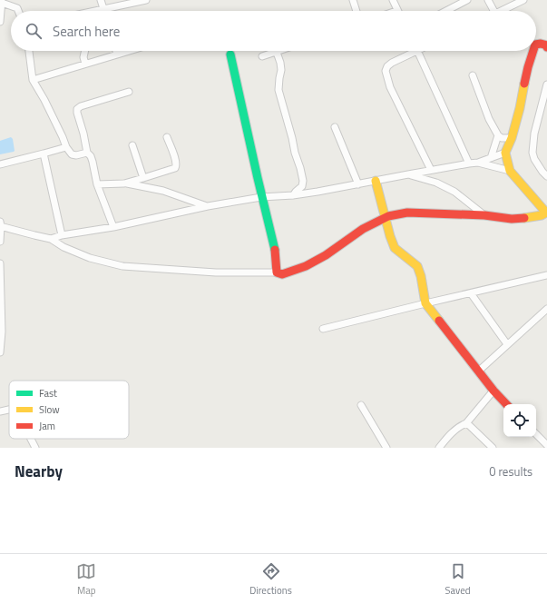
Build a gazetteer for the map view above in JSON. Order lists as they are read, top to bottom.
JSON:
{
  "legend": ["Fast", "Slow", "Jam"],
  "page": {
    "search": "Search here",
    "heading": ["Nearby", "0 results"],
    "nav": ["Map", "Directions", "Saved"]
  }
}
